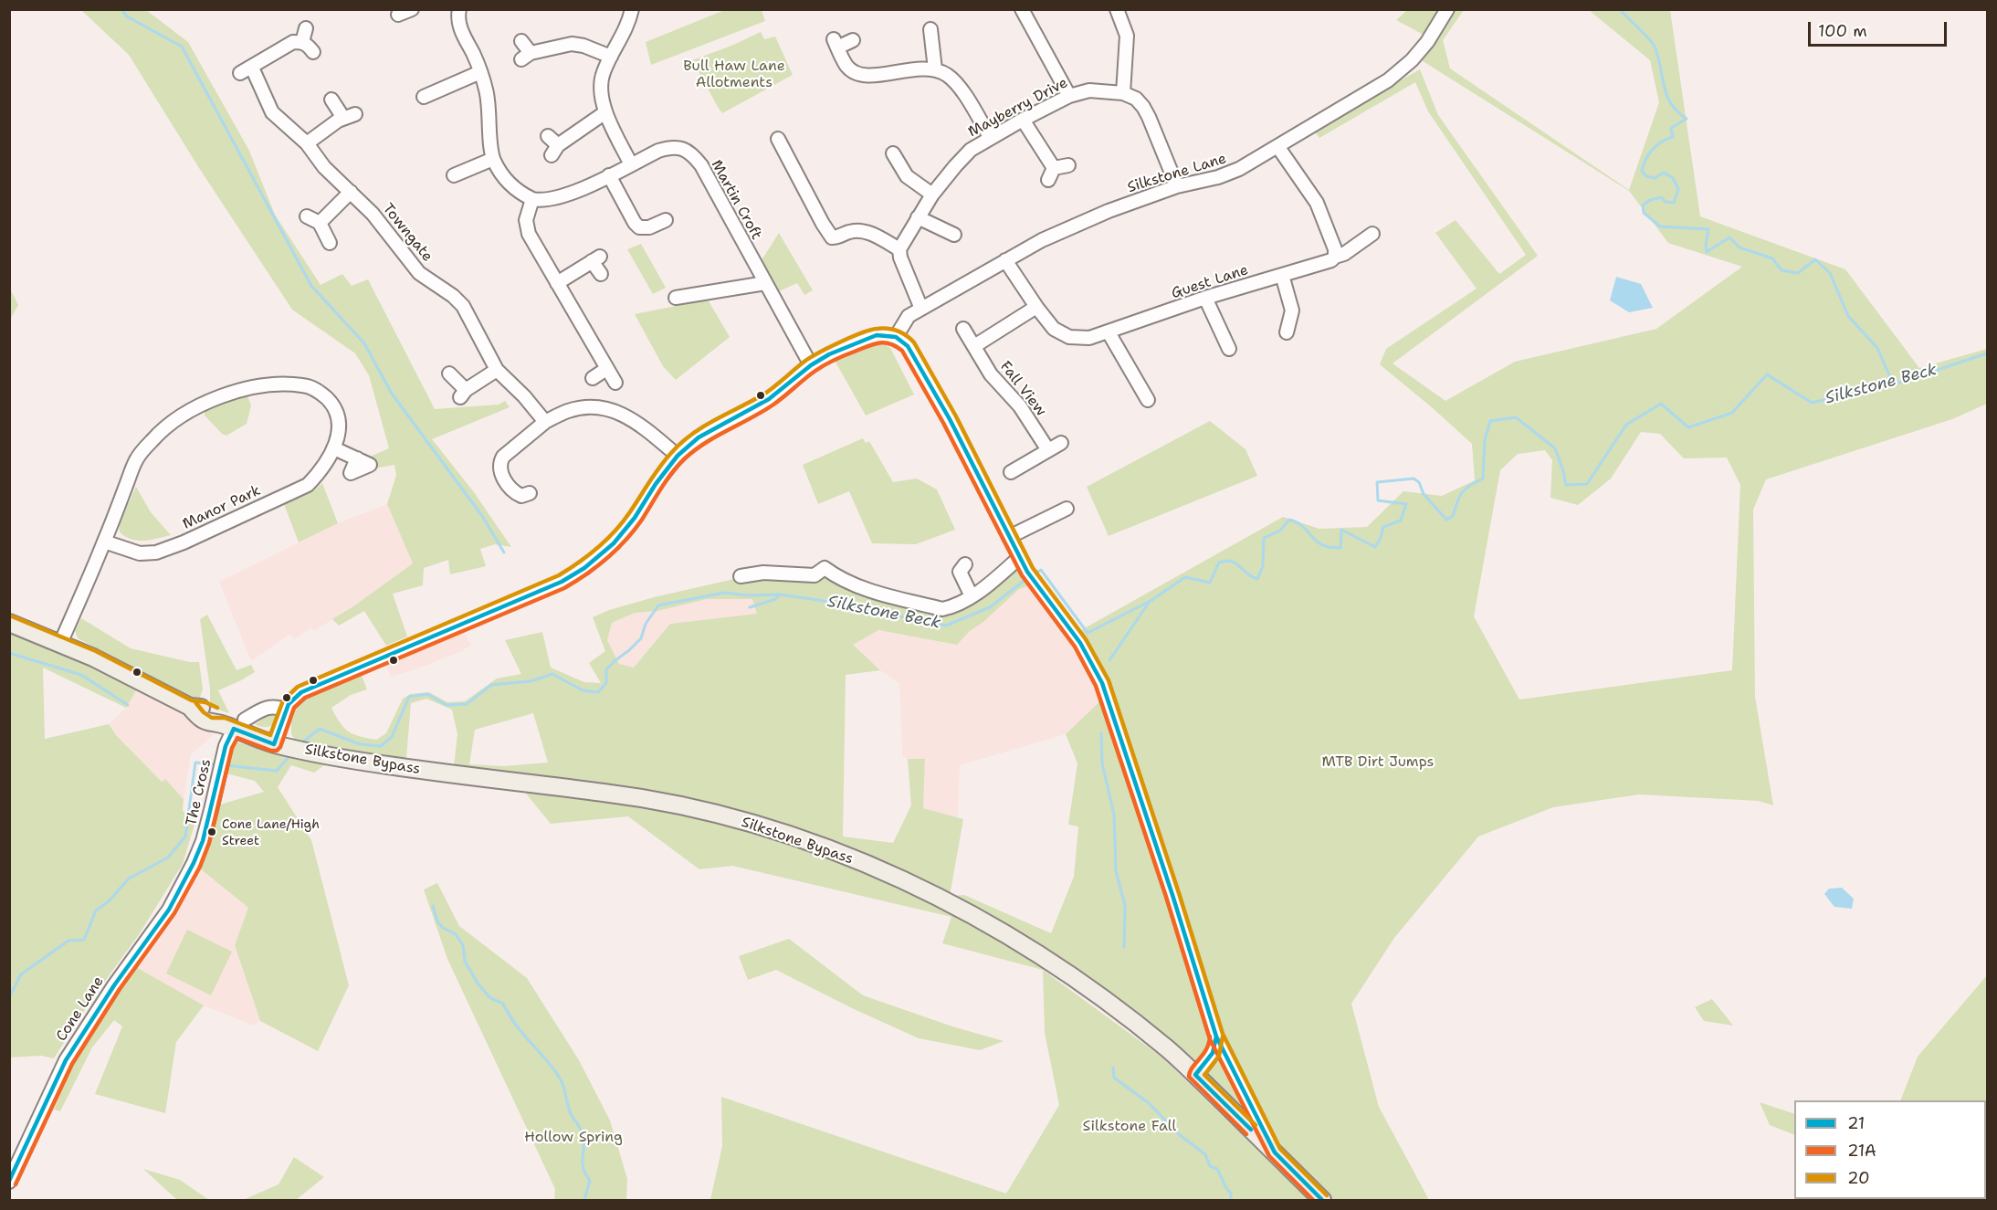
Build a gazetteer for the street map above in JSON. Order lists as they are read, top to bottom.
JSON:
{
  "streets": {
    "highway": ["Silkstone Bypass"],
    "street": [
      "Mayberry Drive",
      "Silkstone Lane",
      "Martin Croft",
      "Towngate",
      "Guest Lane",
      "Fall View",
      "Manor Park",
      "The Cross",
      "Cone Lane"
    ]
  },
  "crossings": [
    ["Silkstone Lane", "Guest Lane"],
    ["Manor Park", "Silkstone Bypass"],
    ["Silkstone Bypass", "The Cross"],
    ["The Cross", "Cone Lane"]
  ],
  "water": ["Silkstone Beck"],
  "parks": [
    "Bull Haw Lane Allotments",
    "MTB Dirt Jumps",
    "Silkstone Fall",
    "Hollow Spring"
  ],
  "places": ["Cone Lane/High Street"],
  "lines": ["transit line 20", "transit line 21", "transit line 21A"],
  "legend": ["21", "21A", "20"],
  "scale_bar": "100 m"
}
